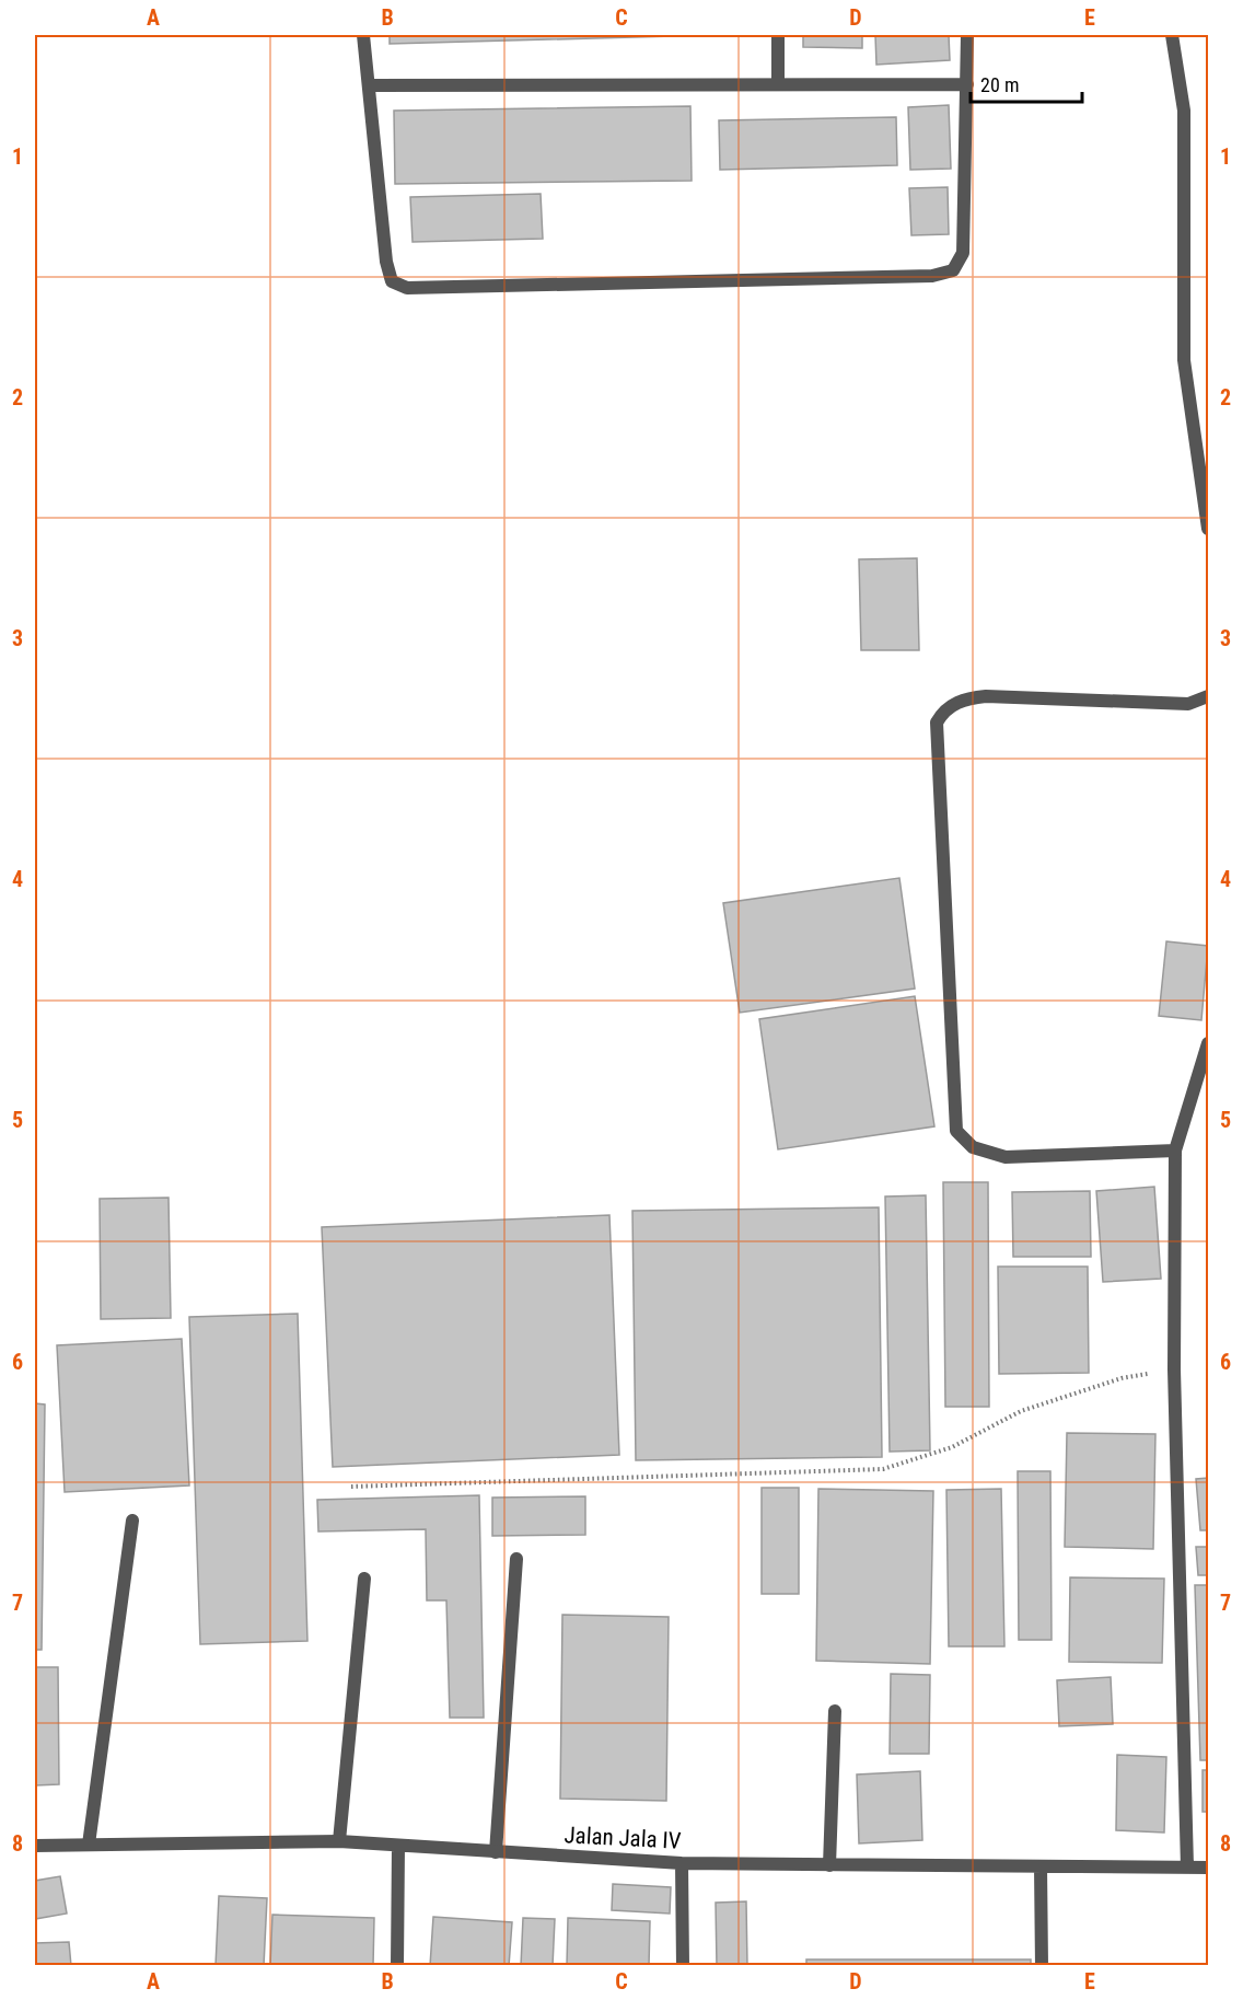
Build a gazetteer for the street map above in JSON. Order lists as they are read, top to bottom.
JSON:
{
  "streets": {
    "street": ["Jalan Jala IV"]
  },
  "scale_bar": "20 m",
  "grid": {
    "columns": [
      "A",
      "B",
      "C",
      "D",
      "E"
    ],
    "rows": [
      "1",
      "2",
      "3",
      "4",
      "5",
      "6",
      "7",
      "8"
    ]
  }
}
